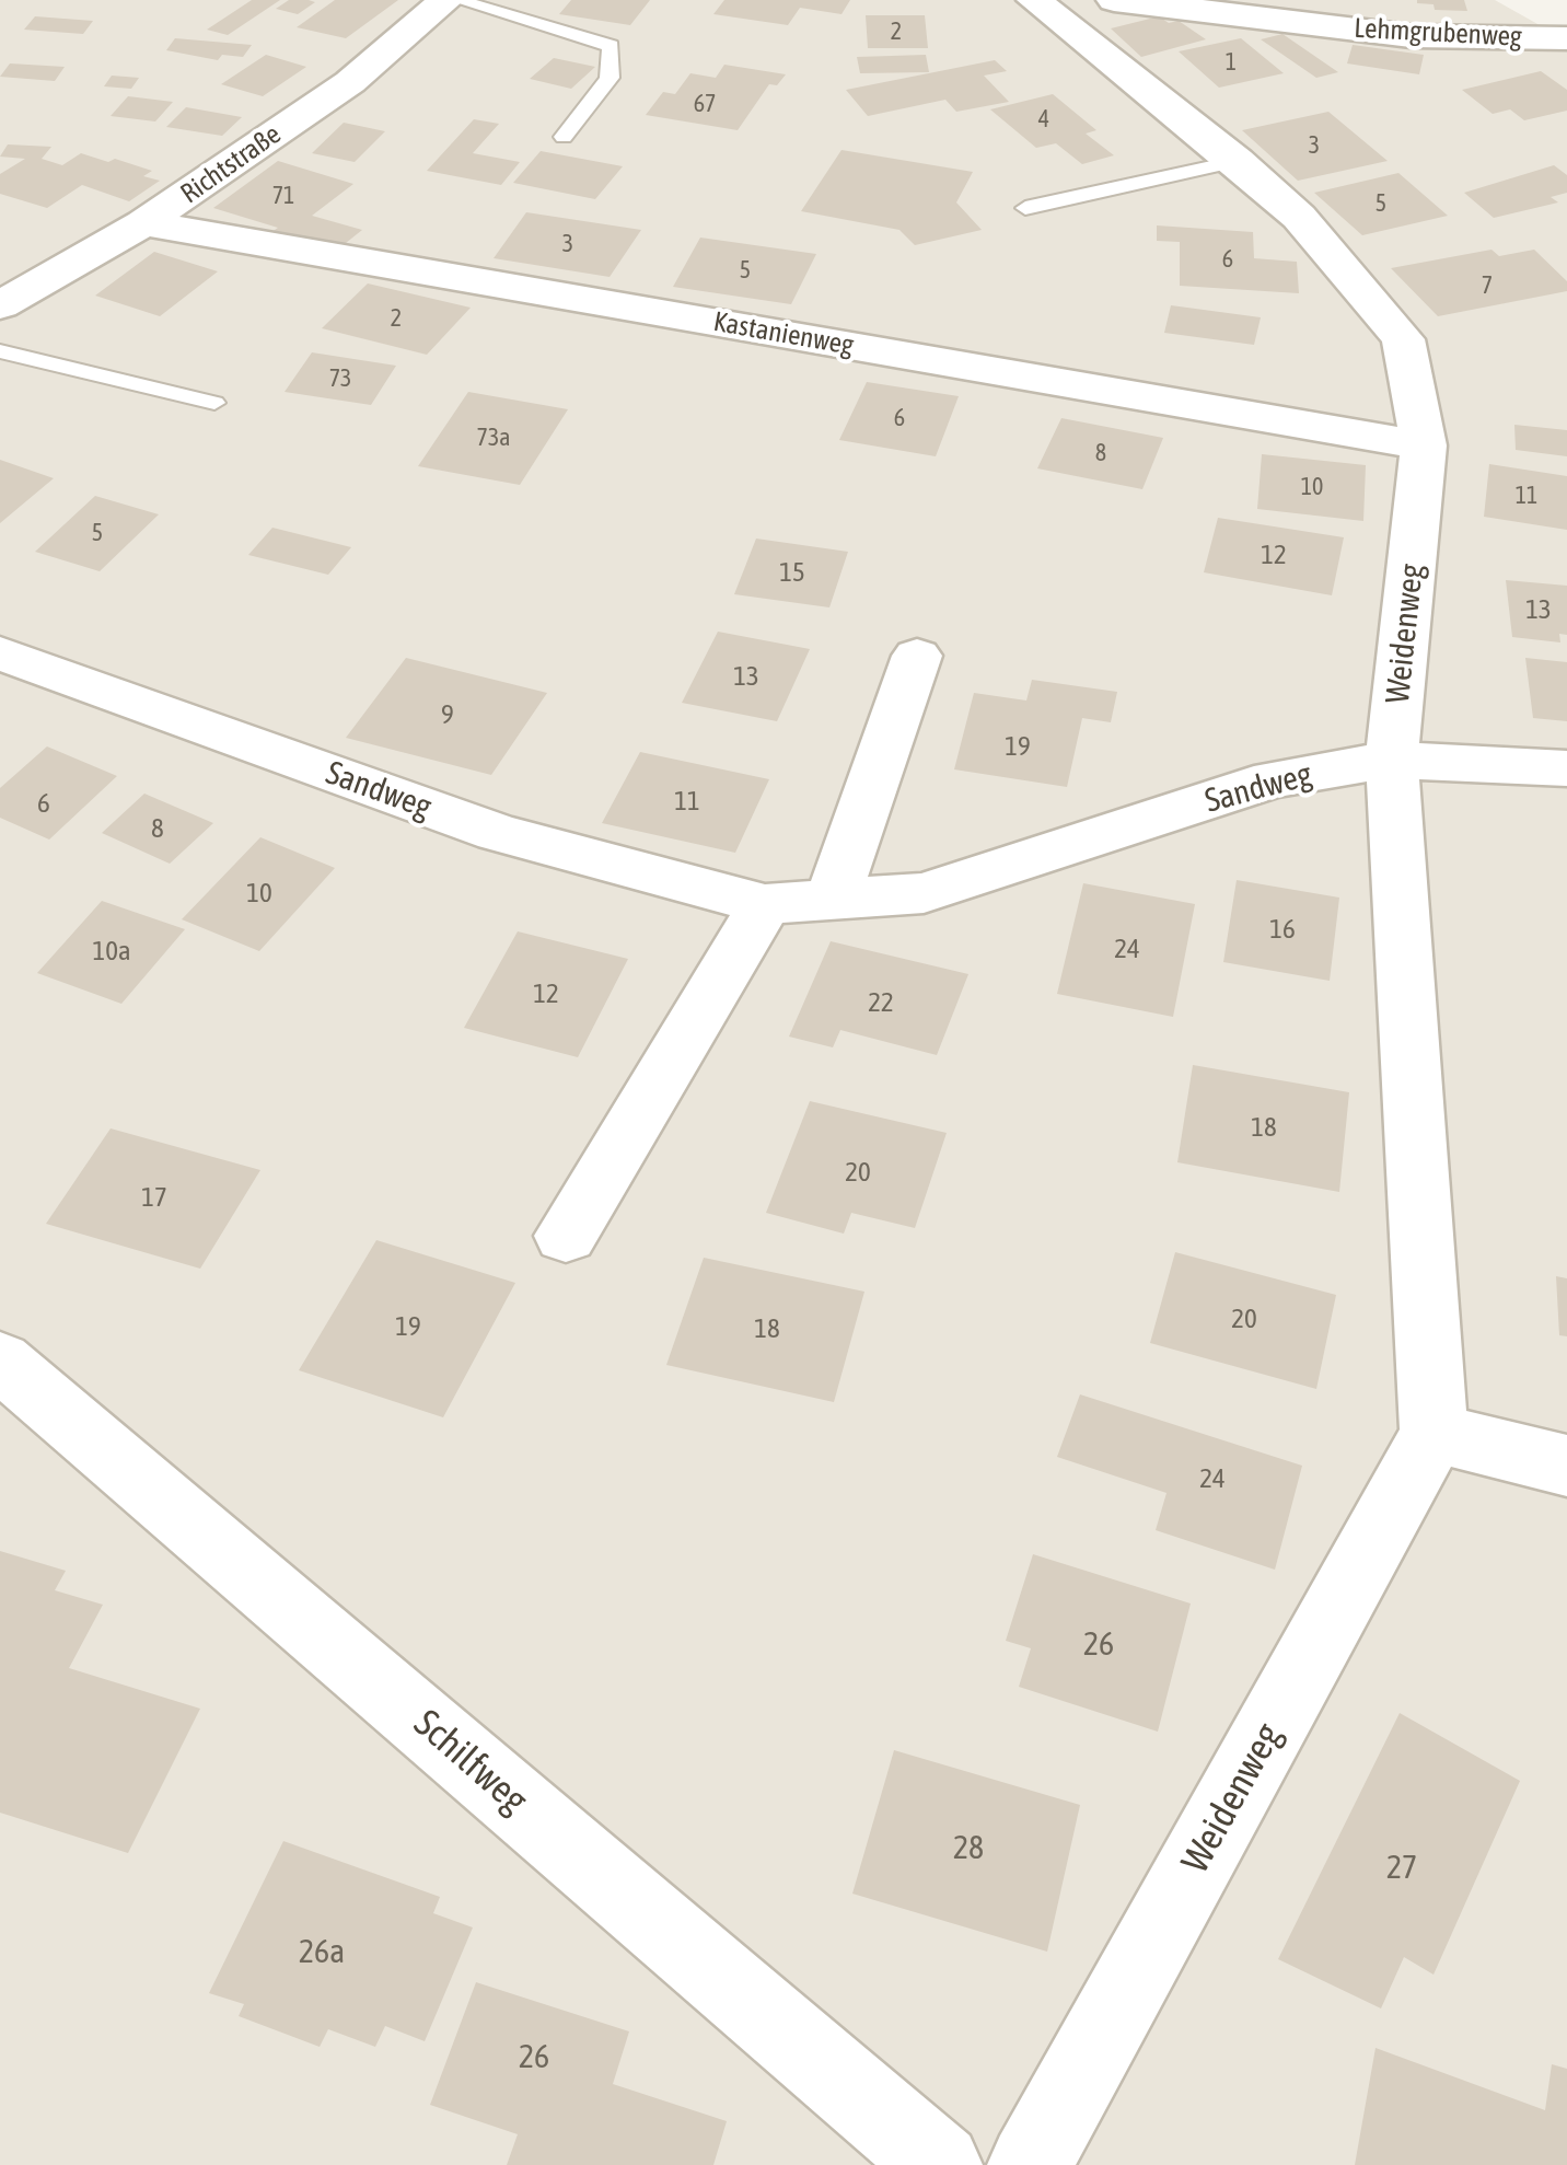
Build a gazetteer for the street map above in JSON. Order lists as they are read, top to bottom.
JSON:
{
  "streets": {
    "street": [
      "Lehmgrubenweg",
      "Richtstraße",
      "Kastanienweg",
      "Weidenweg",
      "Sandweg",
      "Schilfweg"
    ]
  },
  "crossings": [
    ["Richtstraße", "Kastanienweg"],
    ["Kastanienweg", "Weidenweg"],
    ["Weidenweg", "Sandweg"]
  ],
  "house_numbers": [
    "2",
    "1",
    "67",
    "4",
    "3",
    "71",
    "5",
    "3",
    "6",
    "5",
    "7",
    "2",
    "73",
    "6",
    "73a",
    "8",
    "10",
    "11",
    "5",
    "12",
    "15",
    "13",
    "13",
    "9",
    "19",
    "11",
    "6",
    "8",
    "10",
    "16",
    "24",
    "10a",
    "12",
    "22",
    "18",
    "20",
    "17",
    "20",
    "19",
    "18",
    "24",
    "26",
    "28",
    "27",
    "26a",
    "26"
  ]
}
